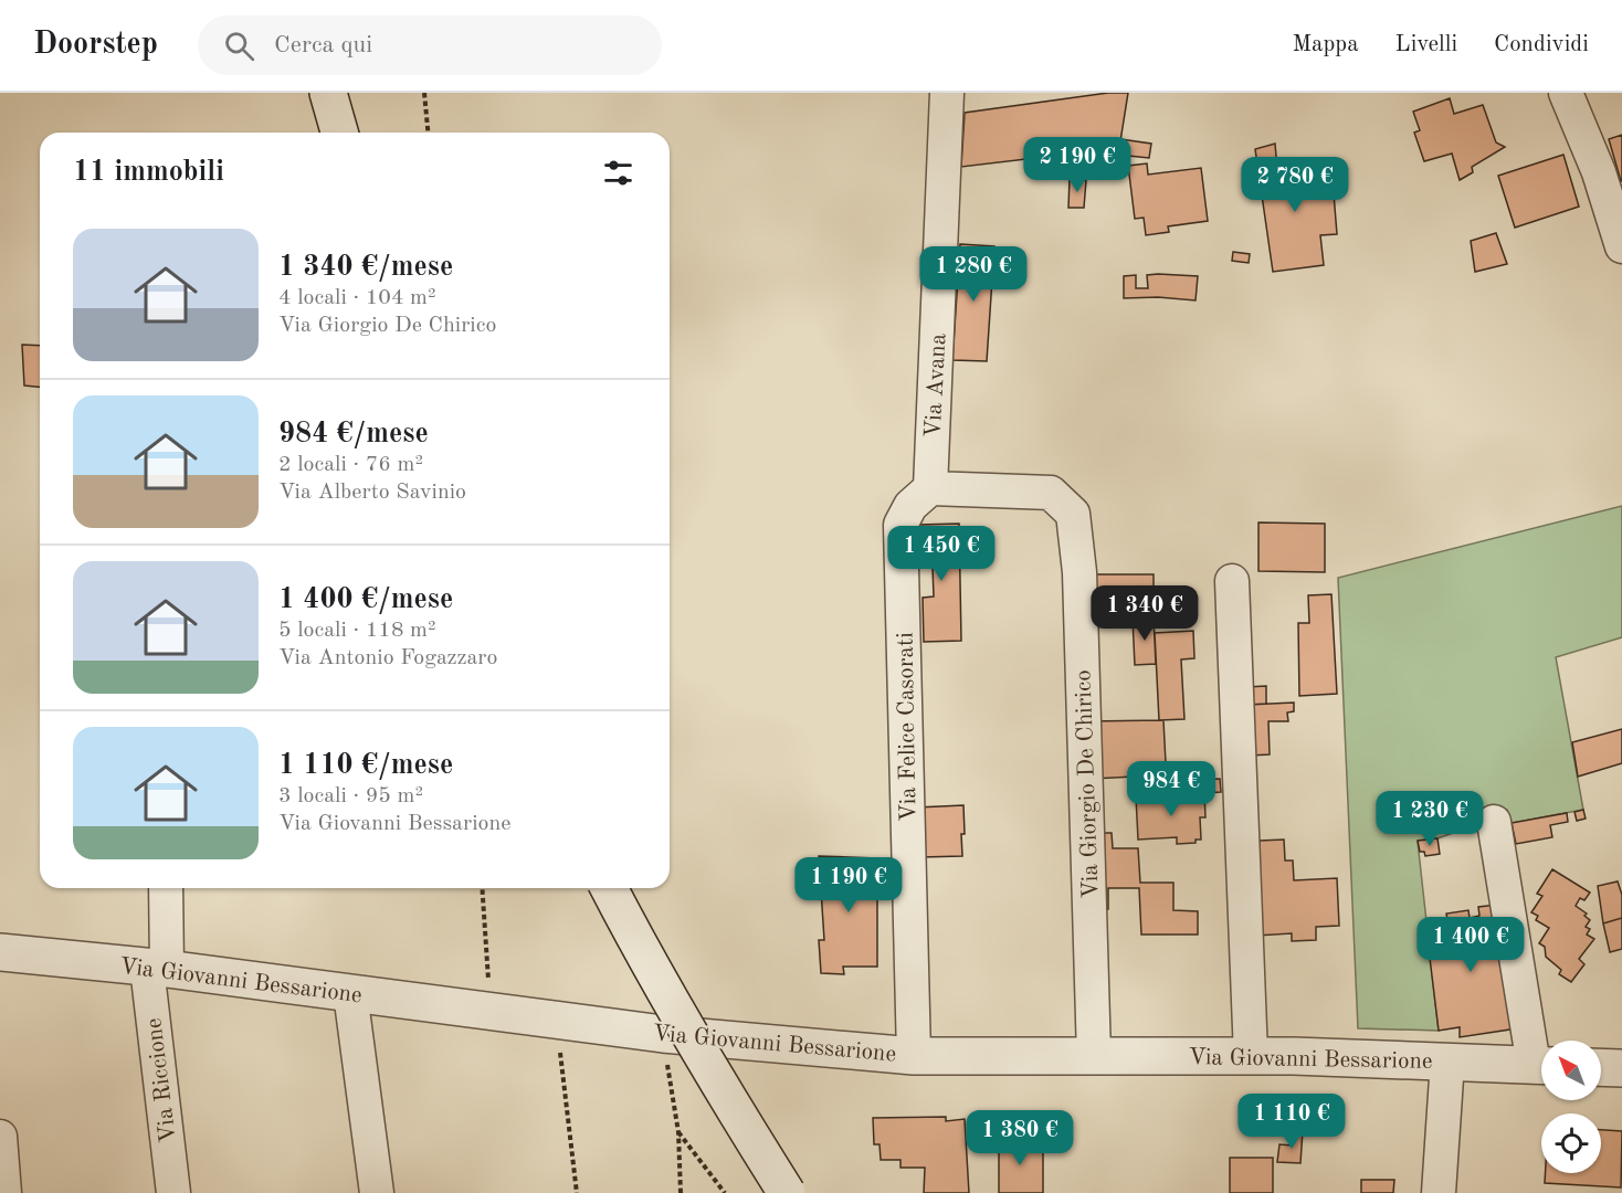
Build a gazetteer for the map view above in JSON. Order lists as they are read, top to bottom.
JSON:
{
  "streets": {
    "street": [
      "Via Avana",
      "Via Felice Casorati",
      "Via Giorgio De Chirico",
      "Via Giovanni Bessarione",
      "Via Riccione"
    ]
  },
  "crossings": [
    ["Via Avana", "Via Felice Casorati"],
    ["Via Avana", "Via Giorgio De Chirico"],
    ["Via Felice Casorati", "Via Giorgio De Chirico"],
    ["Via Felice Casorati", "Via Giovanni Bessarione"],
    ["Via Giorgio De Chirico", "Via Giovanni Bessarione"],
    ["Via Giovanni Bessarione", "Via Riccione"]
  ],
  "north": "top left",
  "page": {
    "header": "Doorstep",
    "search": "Cerca qui",
    "nav": ["Mappa", "Livelli", "Condividi"],
    "heading": "11 immobili",
    "price": [
      "2 190 €",
      "2 780 €",
      "1 280 €",
      "1 450 €",
      "1 340 €",
      "984 €",
      "1 230 €",
      "1 190 €",
      "1 400 €",
      "1 110 €",
      "1 380 €"
    ],
    "list": [
      {
        "name": "1 340 €/mese",
        "note": "4 locali · 104 m² · Via Giorgio De Chirico"
      },
      {
        "name": "984 €/mese",
        "note": "2 locali · 76 m² · Via Alberto Savinio"
      },
      {
        "name": "1 400 €/mese",
        "note": "5 locali · 118 m² · Via Antonio Fogazzaro"
      },
      {
        "name": "1 110 €/mese",
        "note": "3 locali · 95 m² · Via Giovanni Bessarione"
      }
    ]
  }
}
